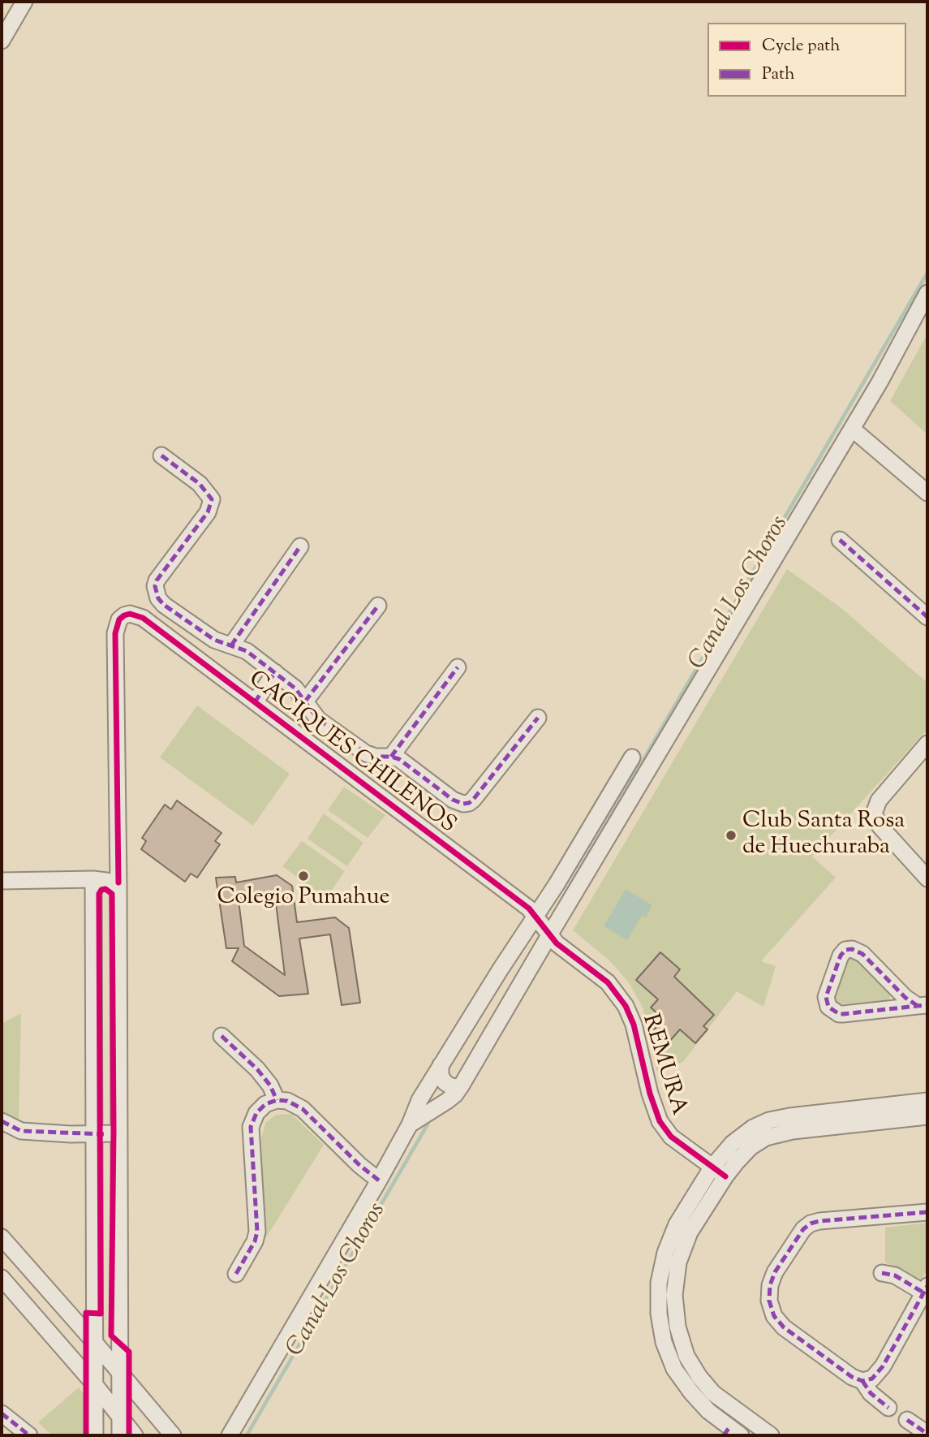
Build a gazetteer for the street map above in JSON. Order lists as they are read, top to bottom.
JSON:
{
  "streets": {
    "street": ["CACIQUES CHILENOS", "REMURA"]
  },
  "crossings": [
    ["CACIQUES CHILENOS", "REMURA"]
  ],
  "water": ["Canal Los Choros"],
  "places": ["Club Santa Rosa de Huechuraba", "Colegio Pumahue"],
  "legend": ["Cycle path", "Path"]
}
